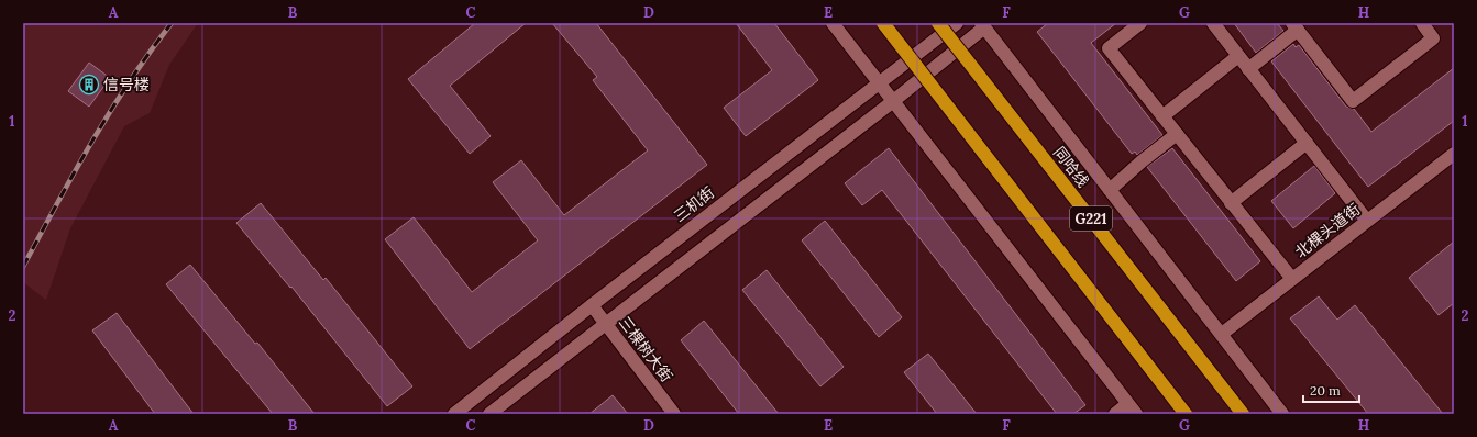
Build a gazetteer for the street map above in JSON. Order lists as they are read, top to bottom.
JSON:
{
  "streets": {
    "highway": ["同哈线", "G221"],
    "street": ["三机街", "北棵头道街", "三棵树大街"]
  },
  "crossings": [
    ["三机街", "三棵树大街"]
  ],
  "places": {
    "building": ["信号楼"]
  },
  "scale_bar": "20 m",
  "grid": {
    "columns": [
      "A",
      "B",
      "C",
      "D",
      "E",
      "F",
      "G",
      "H"
    ],
    "rows": ["1", "2"]
  }
}
